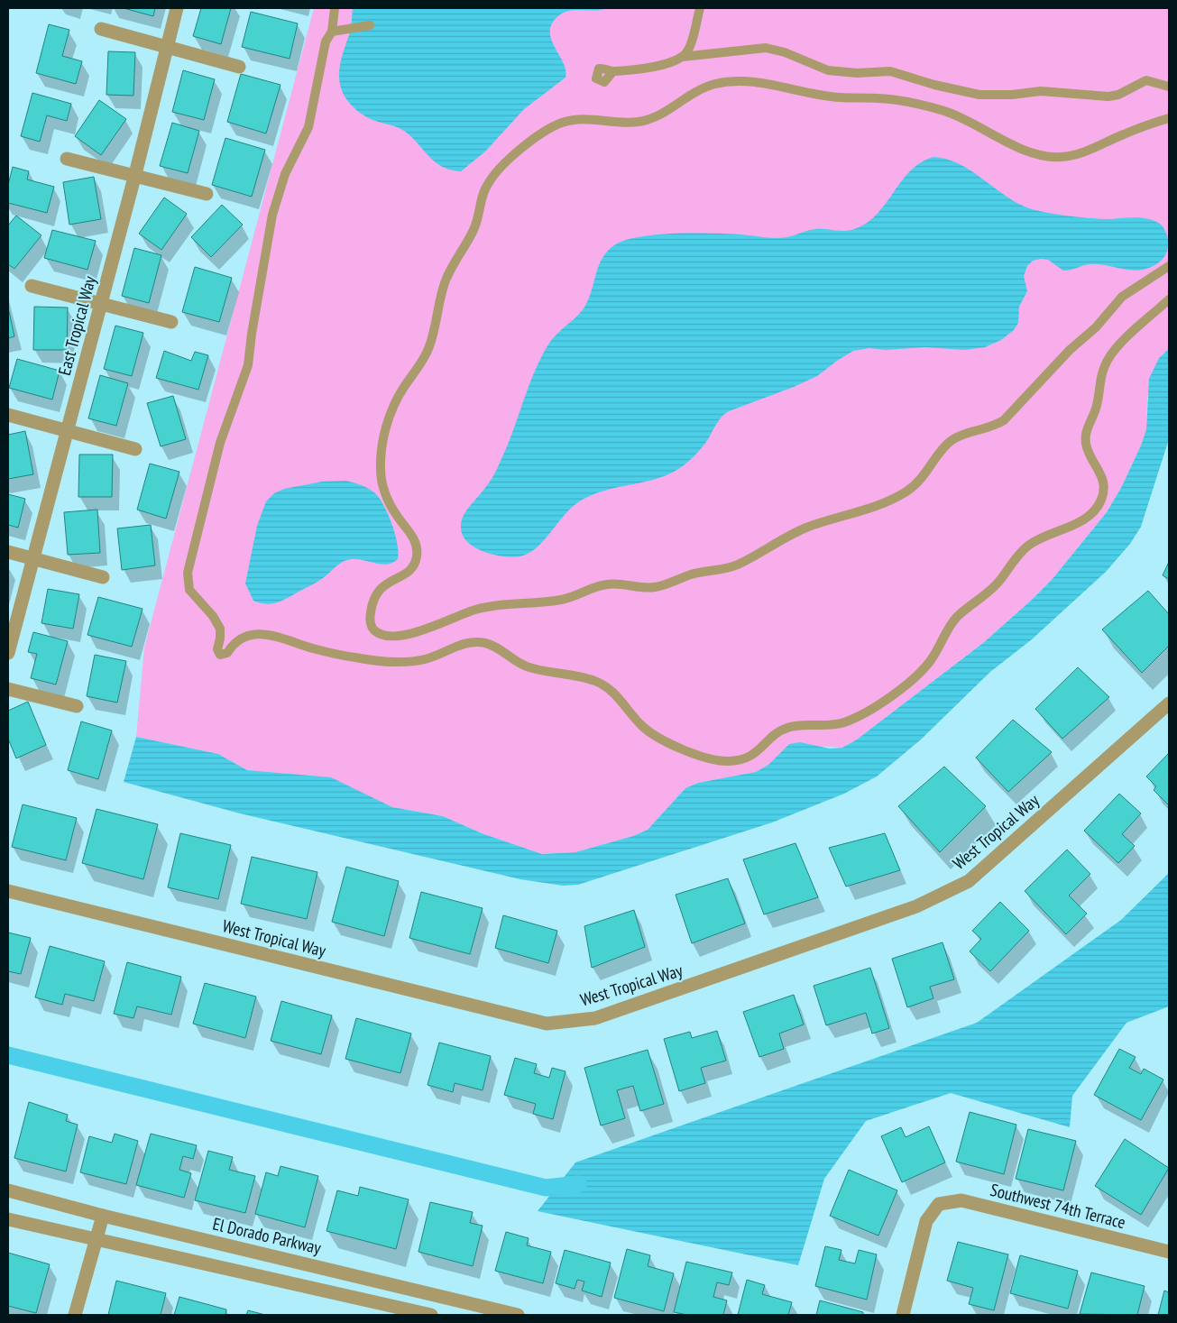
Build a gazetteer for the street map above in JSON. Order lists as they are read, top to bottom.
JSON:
{
  "streets": {
    "street": [
      "East Tropical Way",
      "West Tropical Way",
      "Southwest 74th Terrace",
      "El Dorado Parkway"
    ]
  }
}
